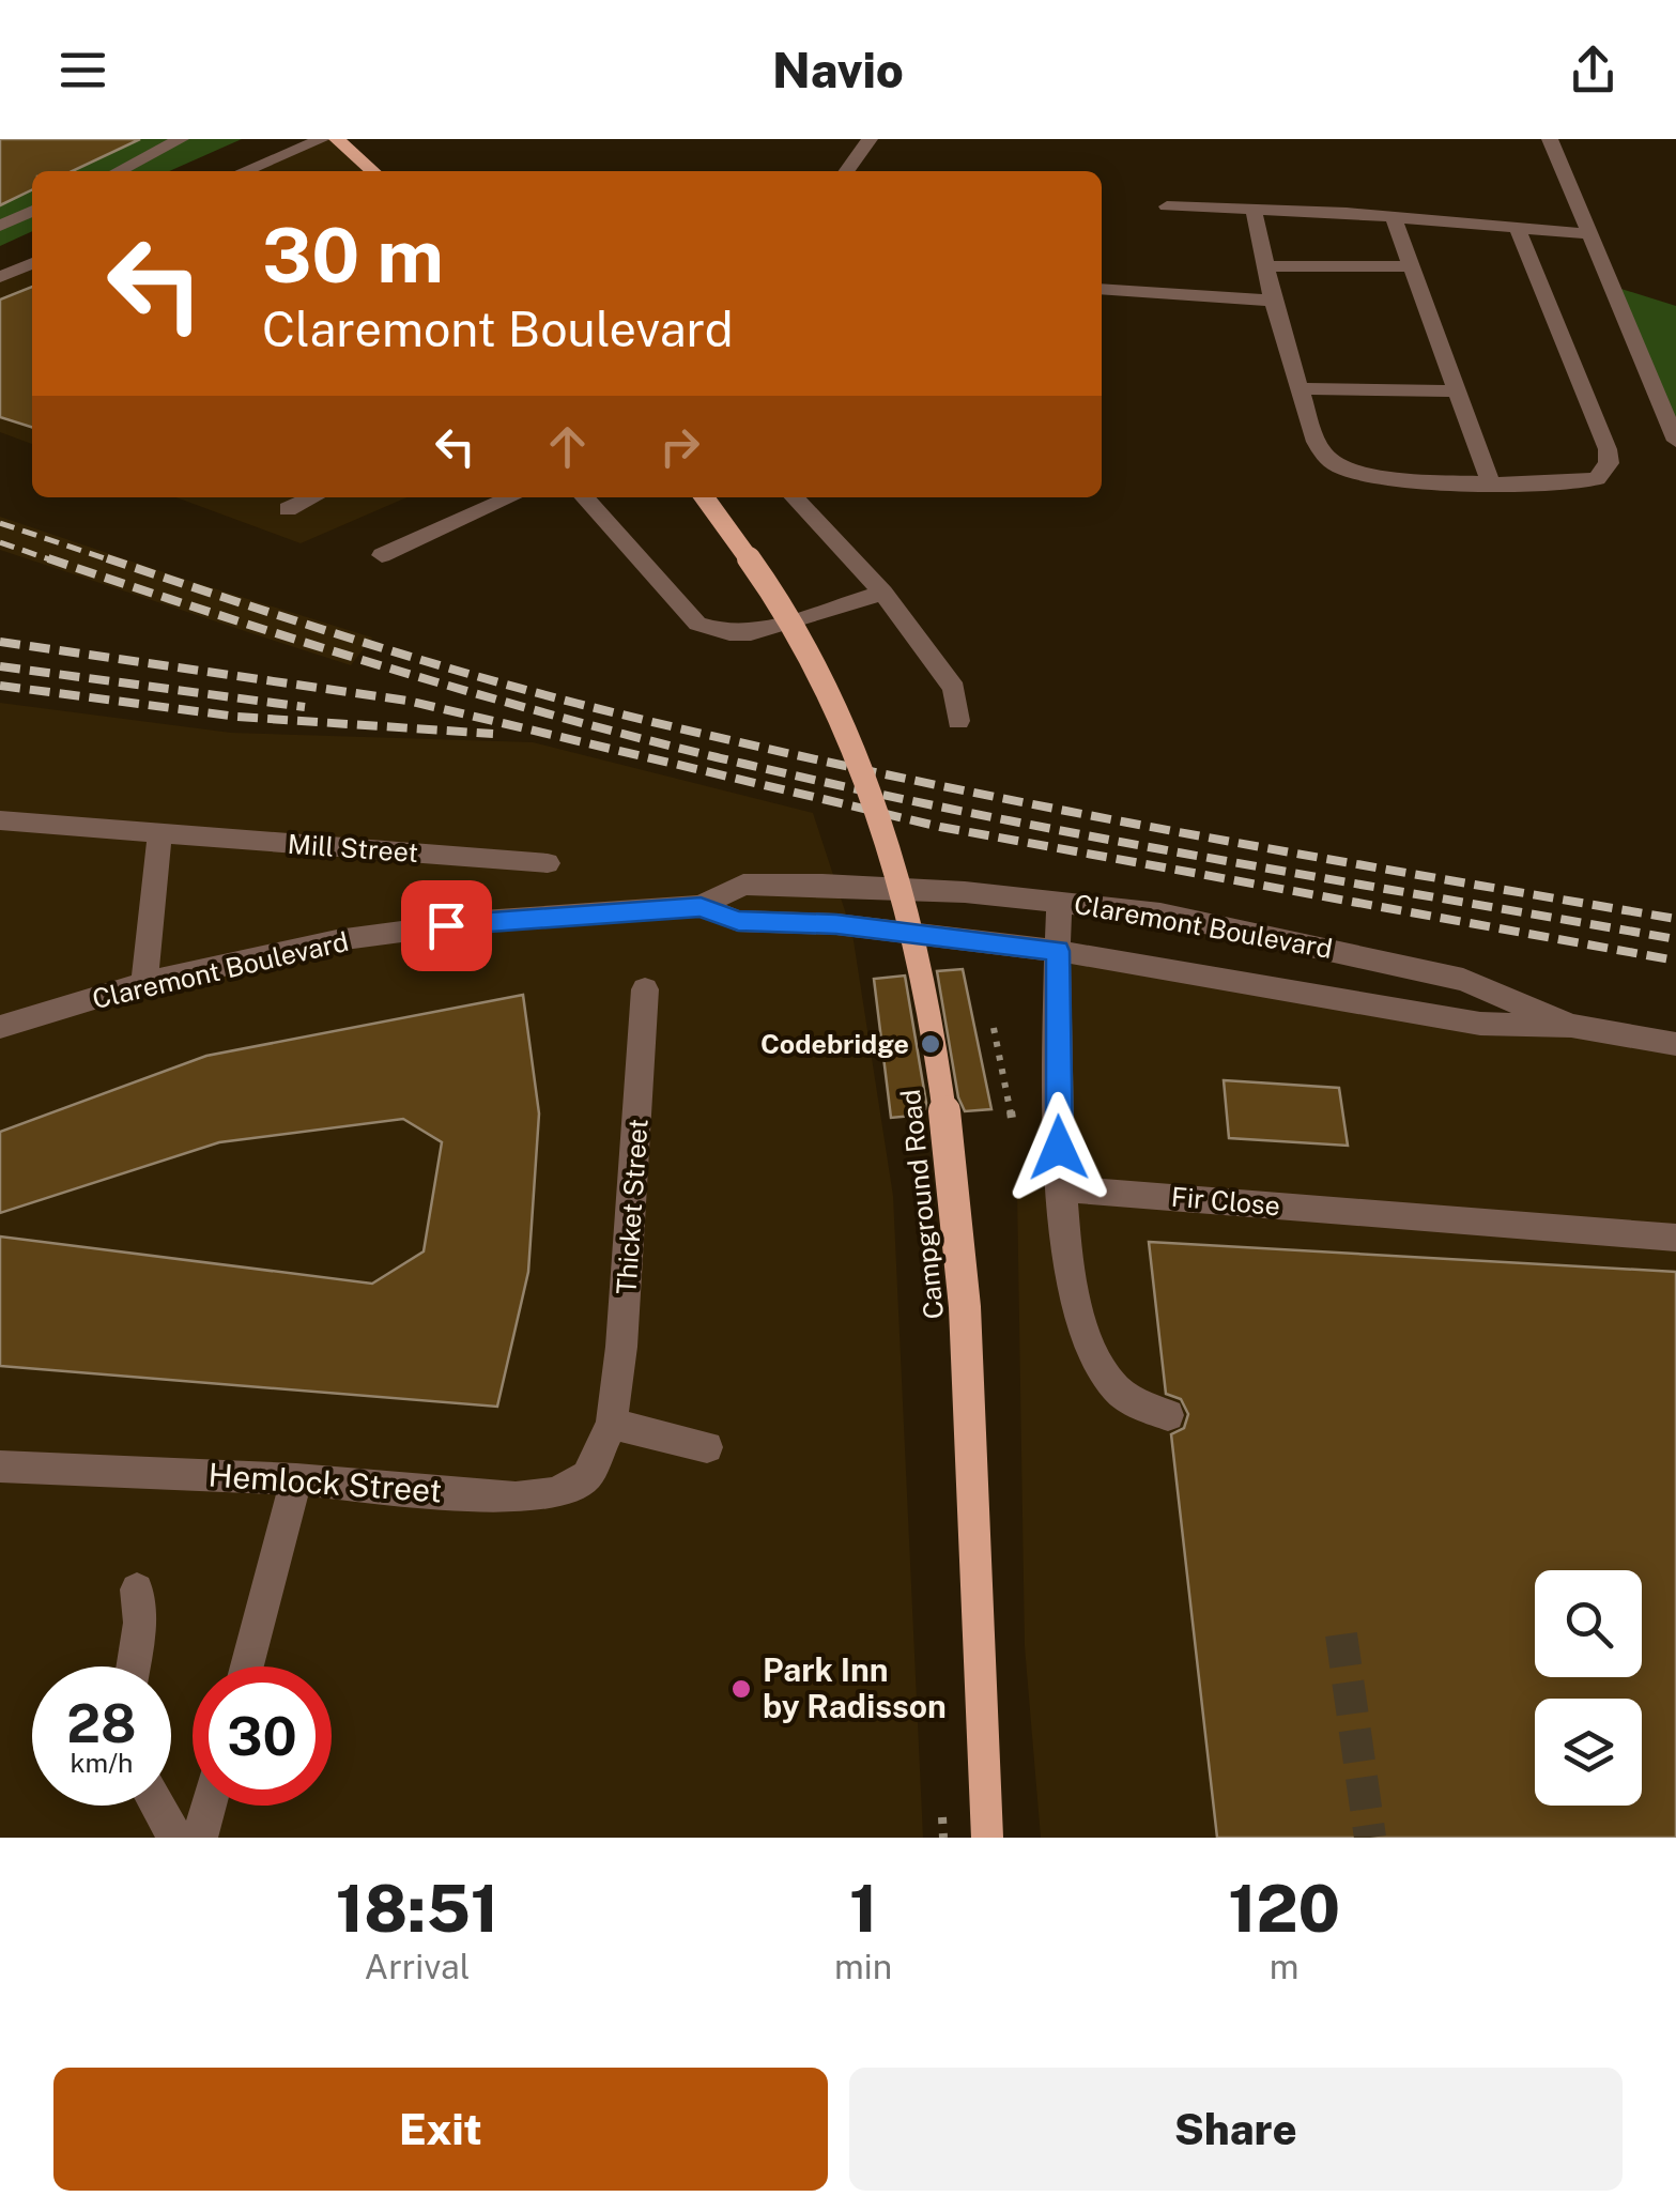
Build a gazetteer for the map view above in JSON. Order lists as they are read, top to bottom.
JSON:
{
  "streets": {
    "main road": ["Campground Road"],
    "street": [
      "Mill Street",
      "Claremont Boulevard",
      "Fir Close",
      "Thicket Street",
      "Hemlock Street"
    ]
  },
  "crossings": [
    ["Thicket Street", "Hemlock Street"]
  ],
  "places": ["Codebridge", "Park Inn by Radisson"],
  "page": {
    "header": "Navio",
    "turn": ["30 m", "Claremont Boulevard"],
    "speed": "28 km/h",
    "limit": "30",
    "eta": [
      "18:51",
      "Arrival",
      "1",
      "min",
      "120",
      "m"
    ],
    "buttons": ["Exit", "Share"]
  }
}
